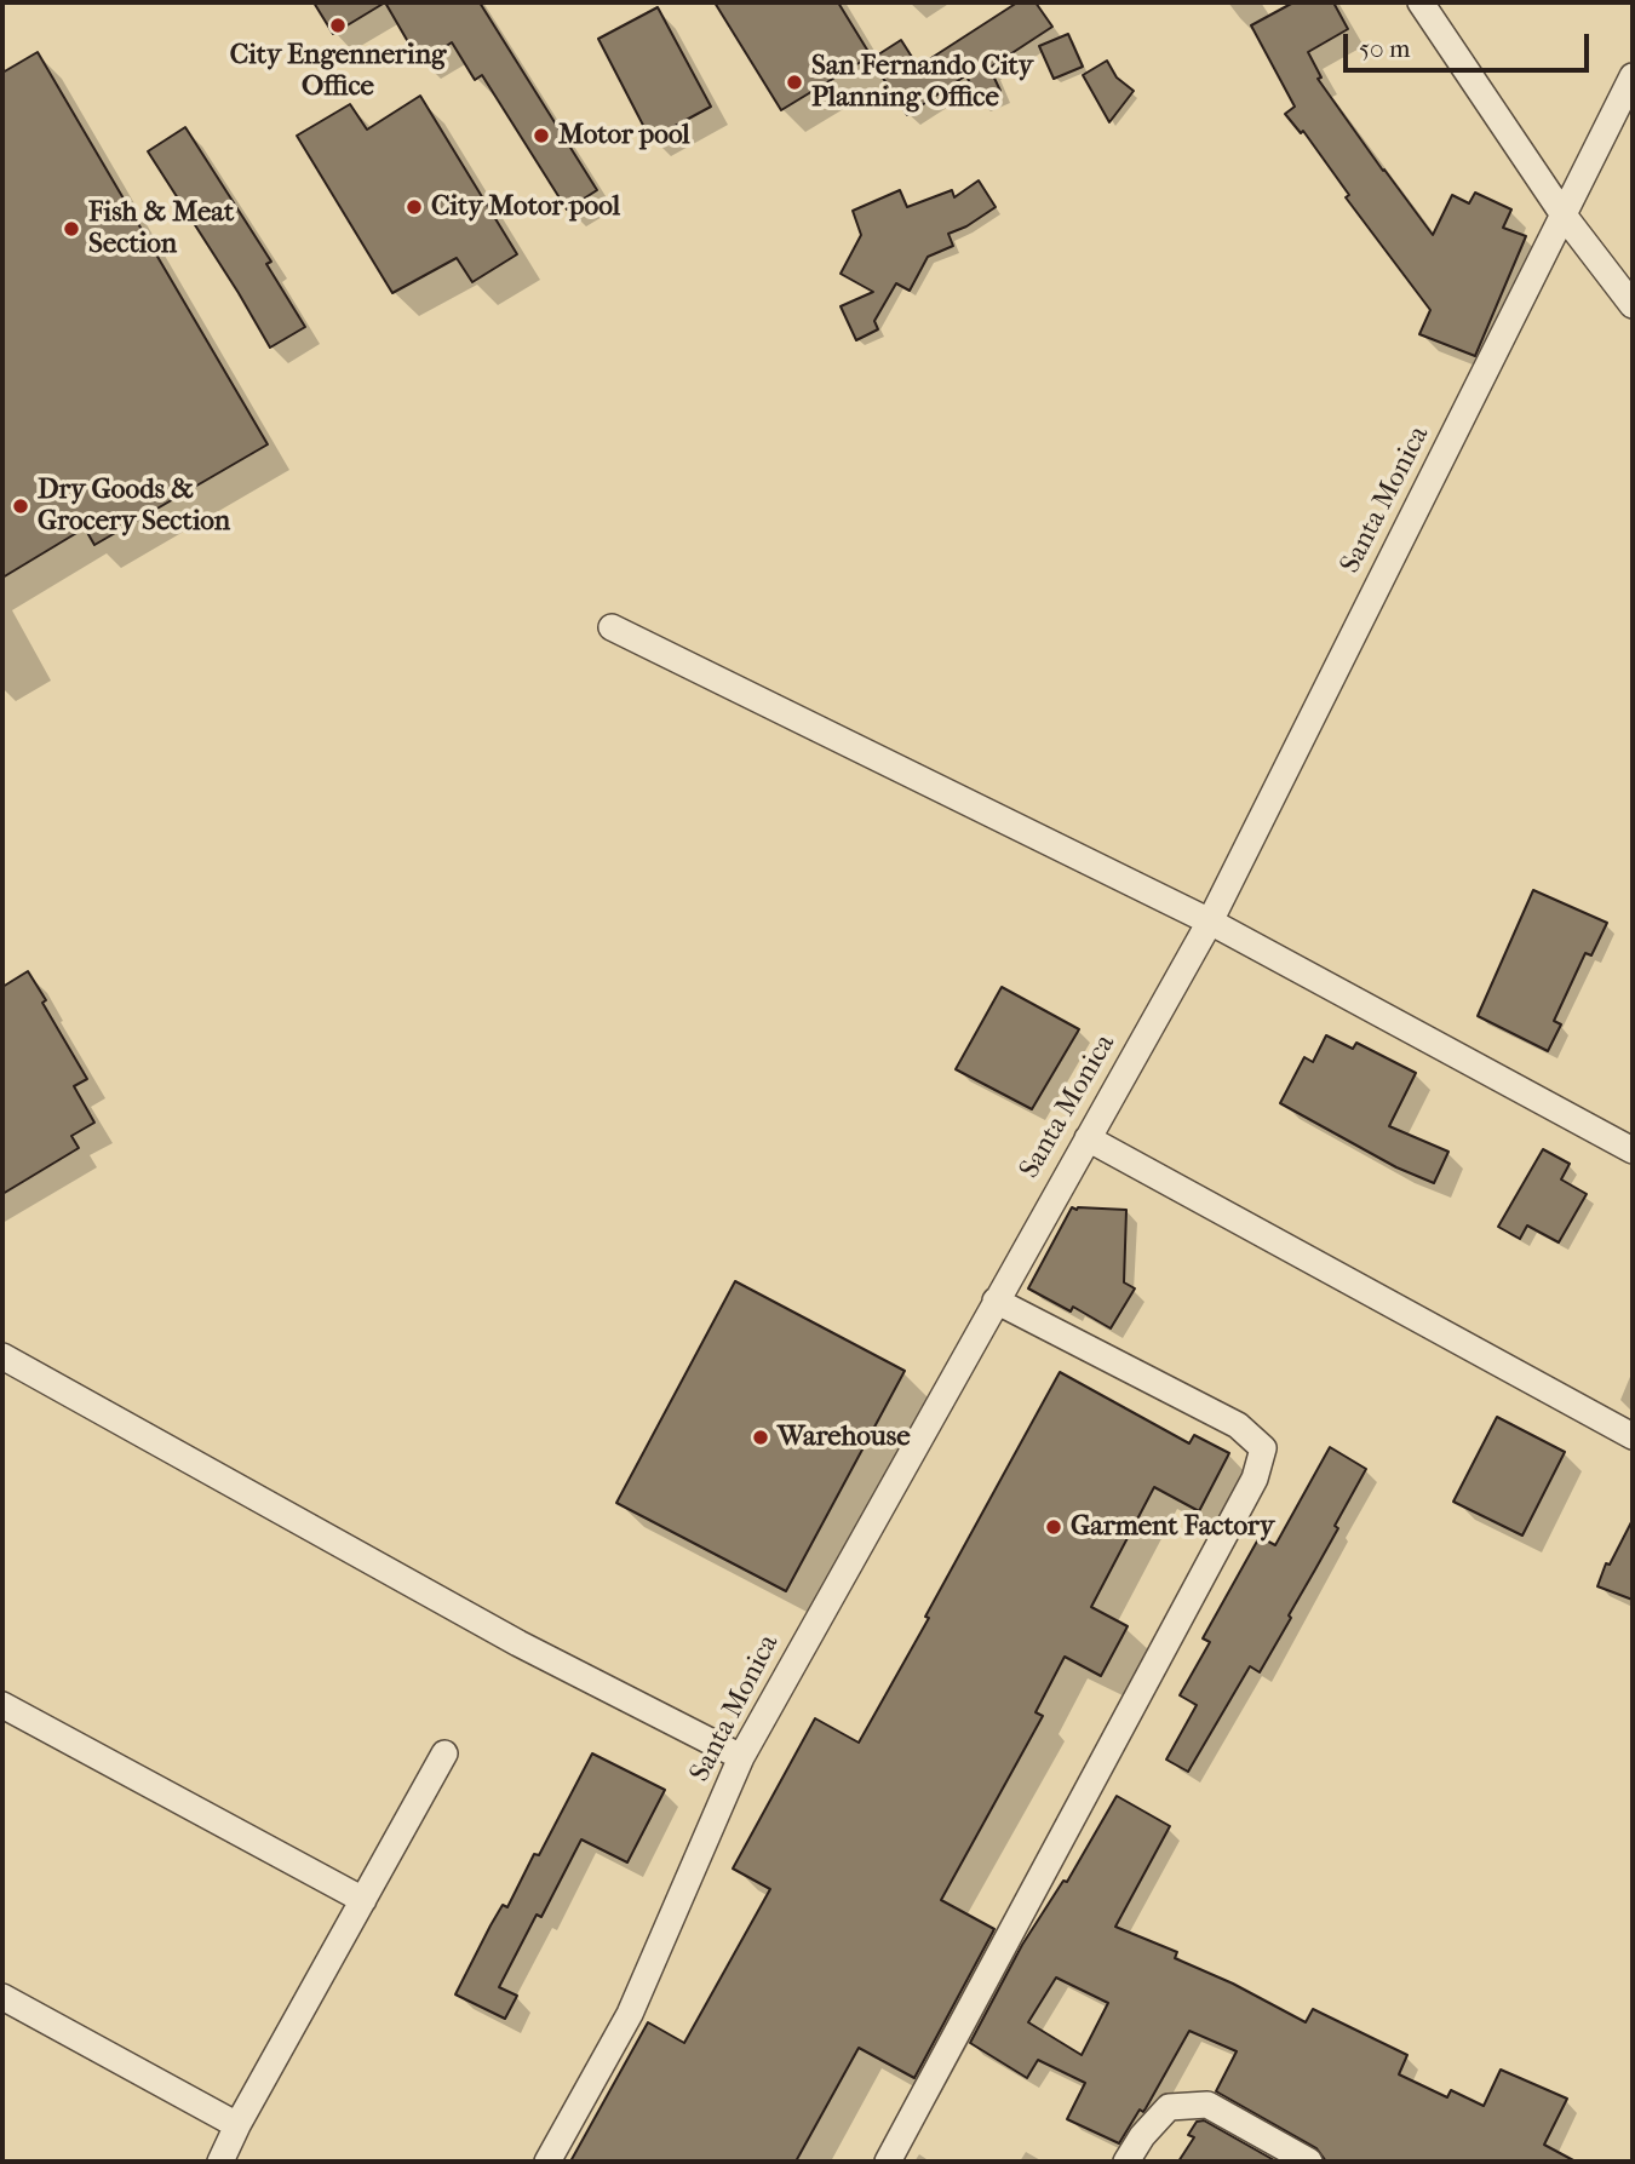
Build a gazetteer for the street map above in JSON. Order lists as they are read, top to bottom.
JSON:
{
  "streets": {
    "street": ["Santa Monica"]
  },
  "places": [
    "City Engennering Office",
    "San Fernando City Planning Office",
    "Motor pool",
    "City Motor pool",
    "Fish & Meat Section",
    "Dry Goods & Grocery Section",
    "Warehouse",
    "Garment Factory"
  ],
  "scale_bar": "50 m"
}
